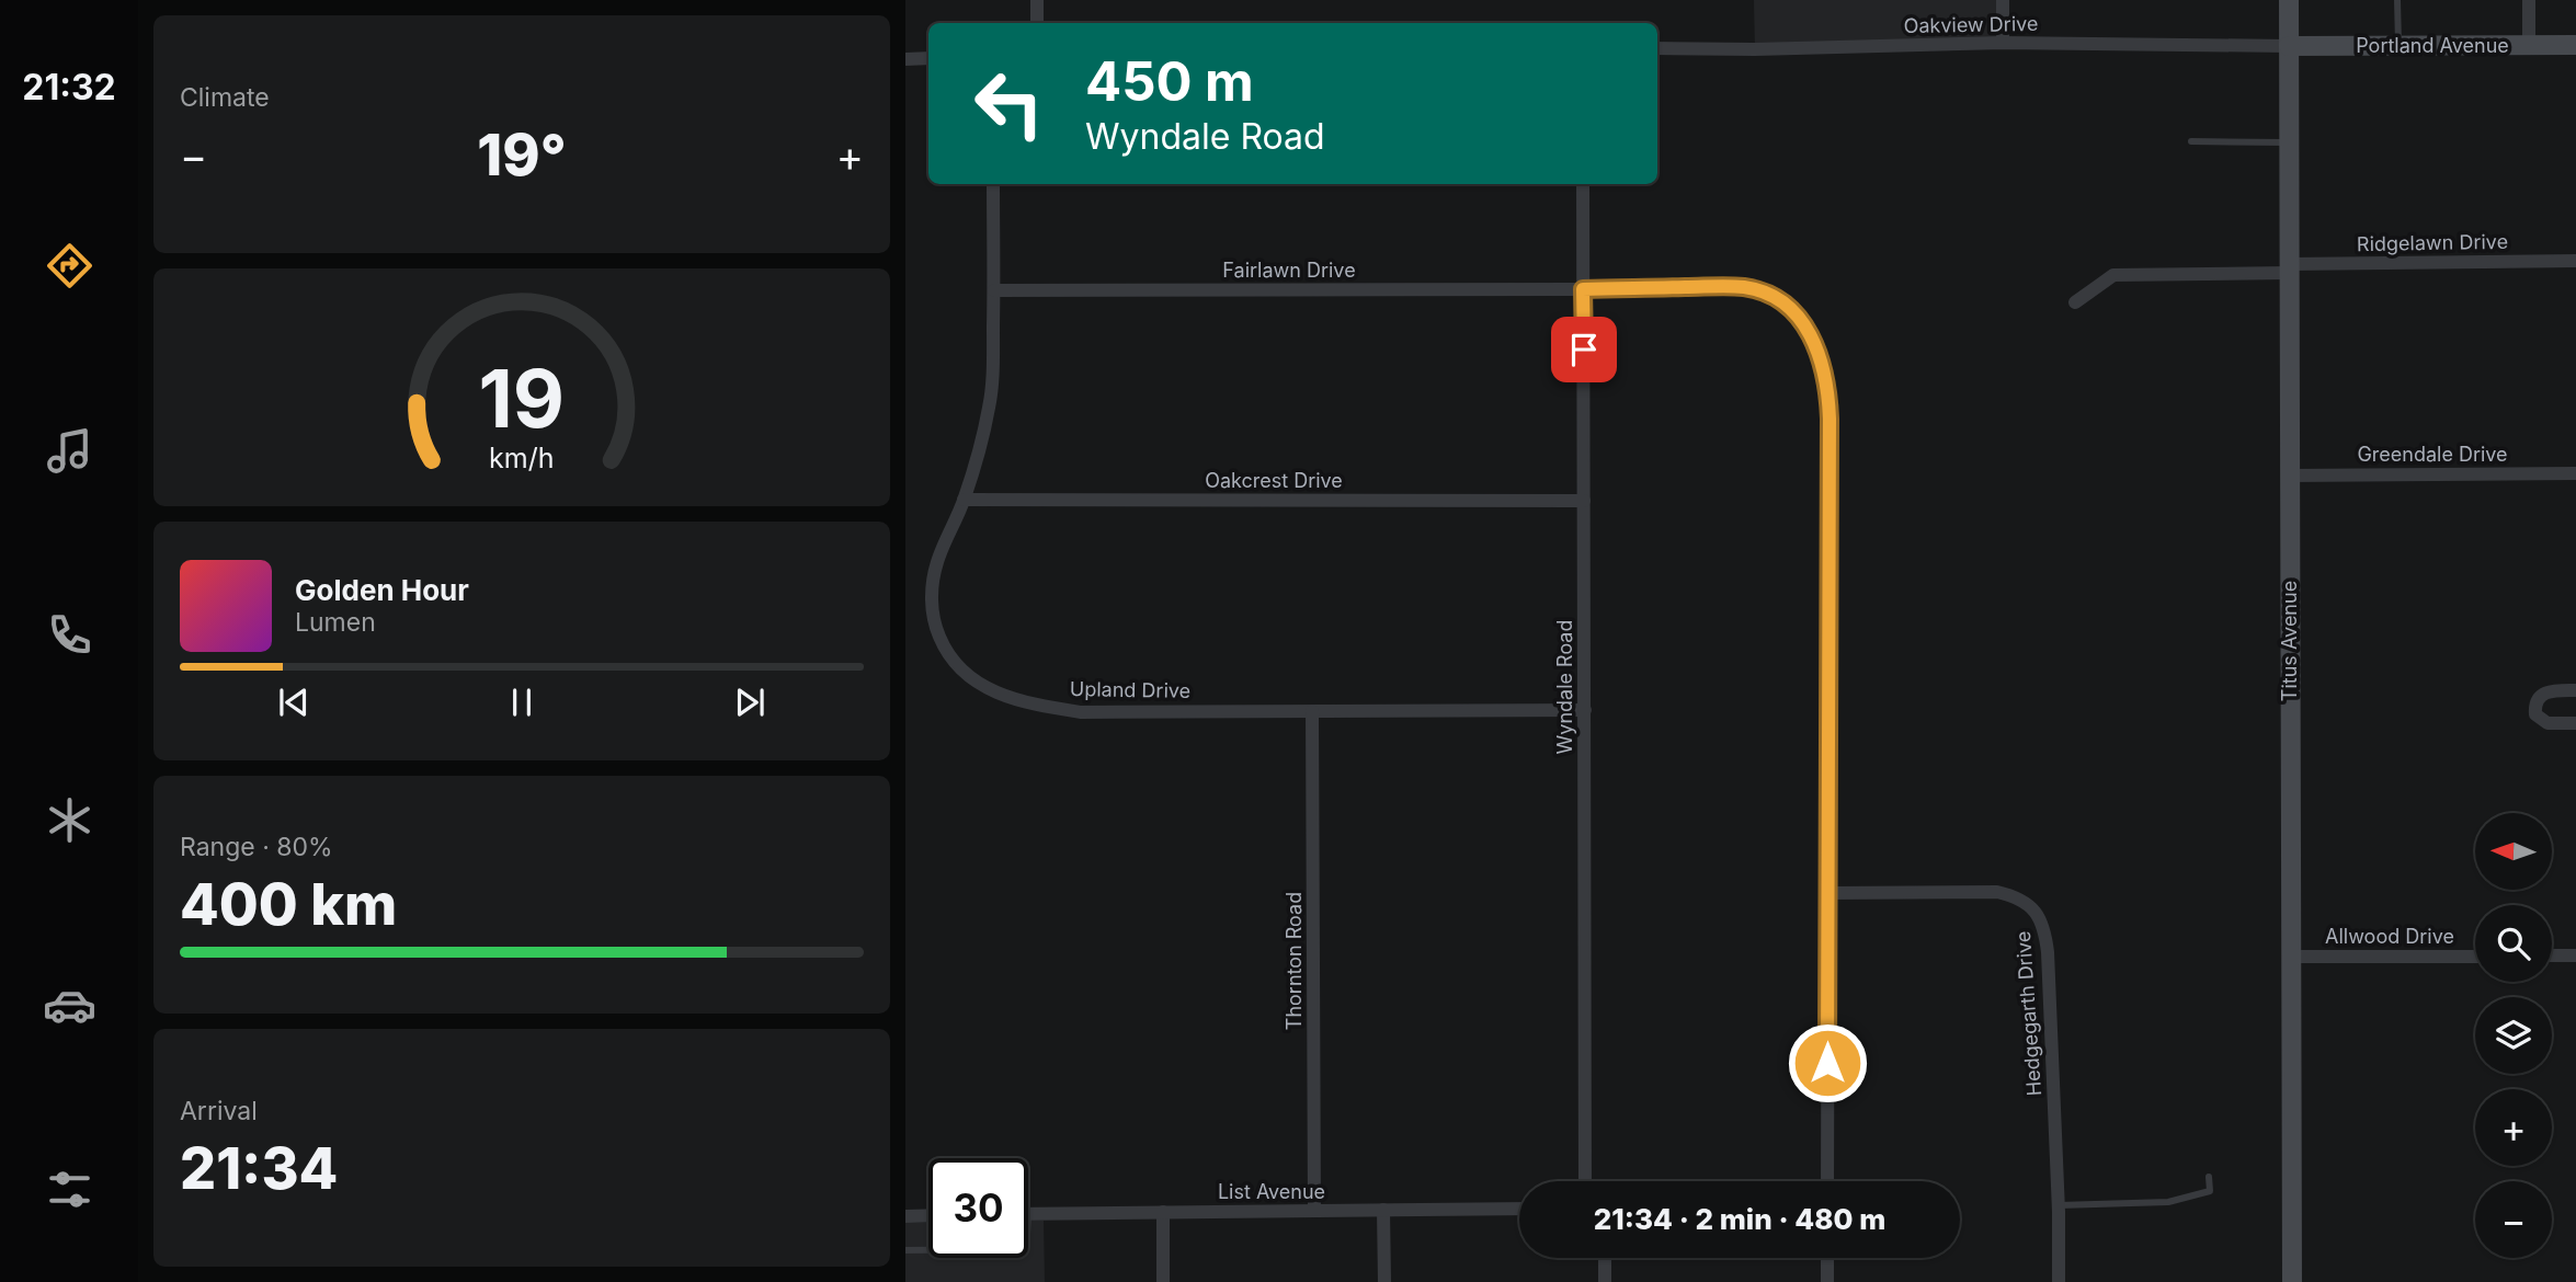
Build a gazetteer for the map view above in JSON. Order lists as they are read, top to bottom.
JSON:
{
  "streets": {
    "main road": ["Portland Avenue", "Titus Avenue"],
    "street": [
      "Oakview Drive",
      "Ridgelawn Drive",
      "Fairlawn Drive",
      "Greendale Drive",
      "Oakcrest Drive",
      "Wyndale Road",
      "Upland Drive",
      "Allwood Drive",
      "Thornton Road",
      "Hedgegarth Drive",
      "List Avenue"
    ]
  },
  "crossings": [
    ["Oakview Drive", "Portland Avenue"],
    ["Oakview Drive", "Titus Avenue"],
    ["Portland Avenue", "Titus Avenue"],
    ["Ridgelawn Drive", "Titus Avenue"],
    ["Fairlawn Drive", "Wyndale Road"],
    ["Fairlawn Drive", "Upland Drive"],
    ["Fairlawn Drive", "Hedgegarth Drive"],
    ["Greendale Drive", "Titus Avenue"],
    ["Oakcrest Drive", "Wyndale Road"],
    ["Oakcrest Drive", "Upland Drive"],
    ["Titus Avenue", "Allwood Drive"],
    ["Wyndale Road", "Upland Drive"],
    ["Upland Drive", "Thornton Road"],
    ["Thornton Road", "List Avenue"]
  ],
  "north": "left",
  "page": {
    "tabs": "21:32",
    "tile": [
      "Climate",
      ["Range · 80%", "400 km"],
      ["Arrival", "21:34"]
    ],
    "turn": ["450 m", "Wyndale Road"],
    "heat": ["−", "19°", "+"],
    "song": ["Golden Hour", "Lumen"],
    "map_buttons": ["+", "−"],
    "limit": "30",
    "trip": "21:34 · 2 min · 480 m",
    "gauge": ["19", "km/h"]
  }
}
